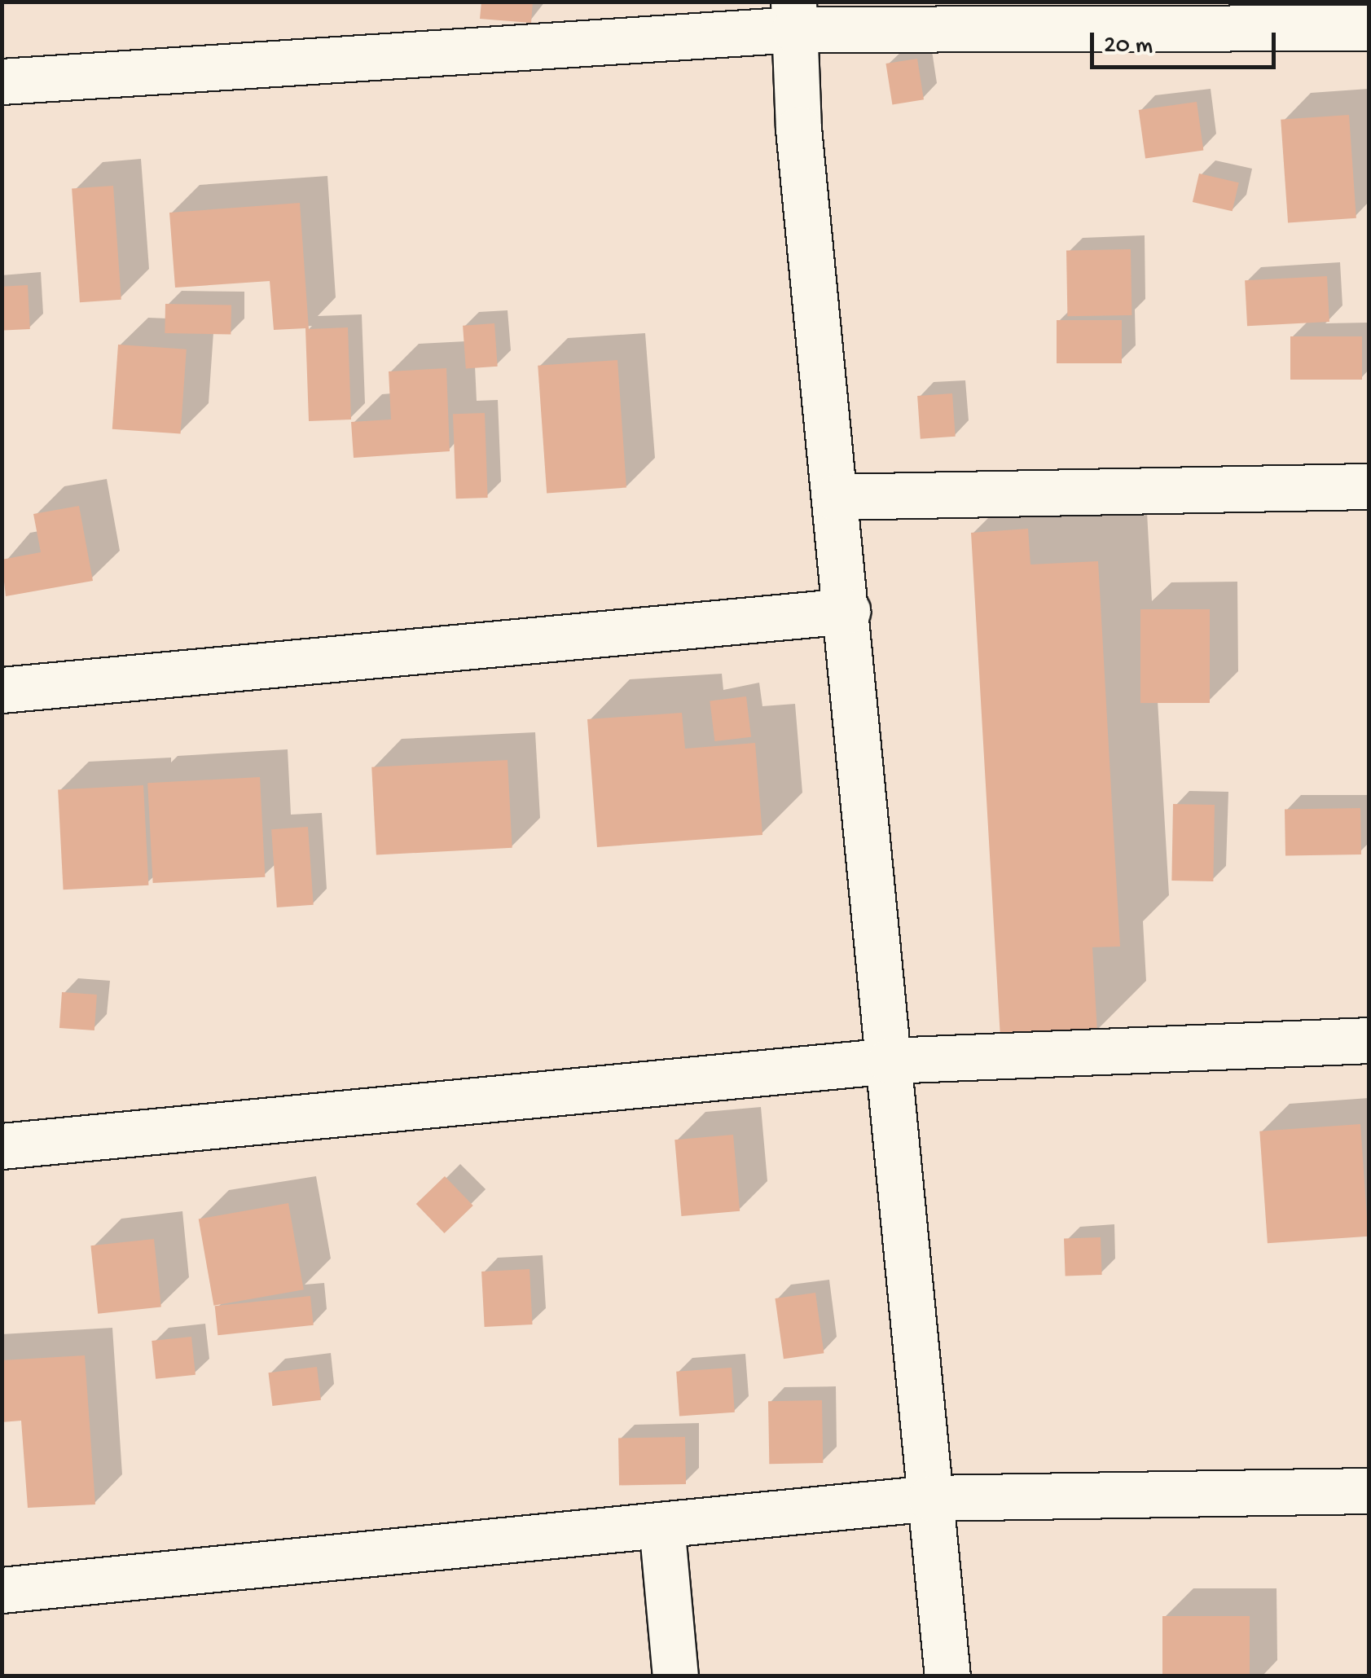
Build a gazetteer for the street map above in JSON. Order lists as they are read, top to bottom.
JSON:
{
  "scale_bar": "20 m"
}
